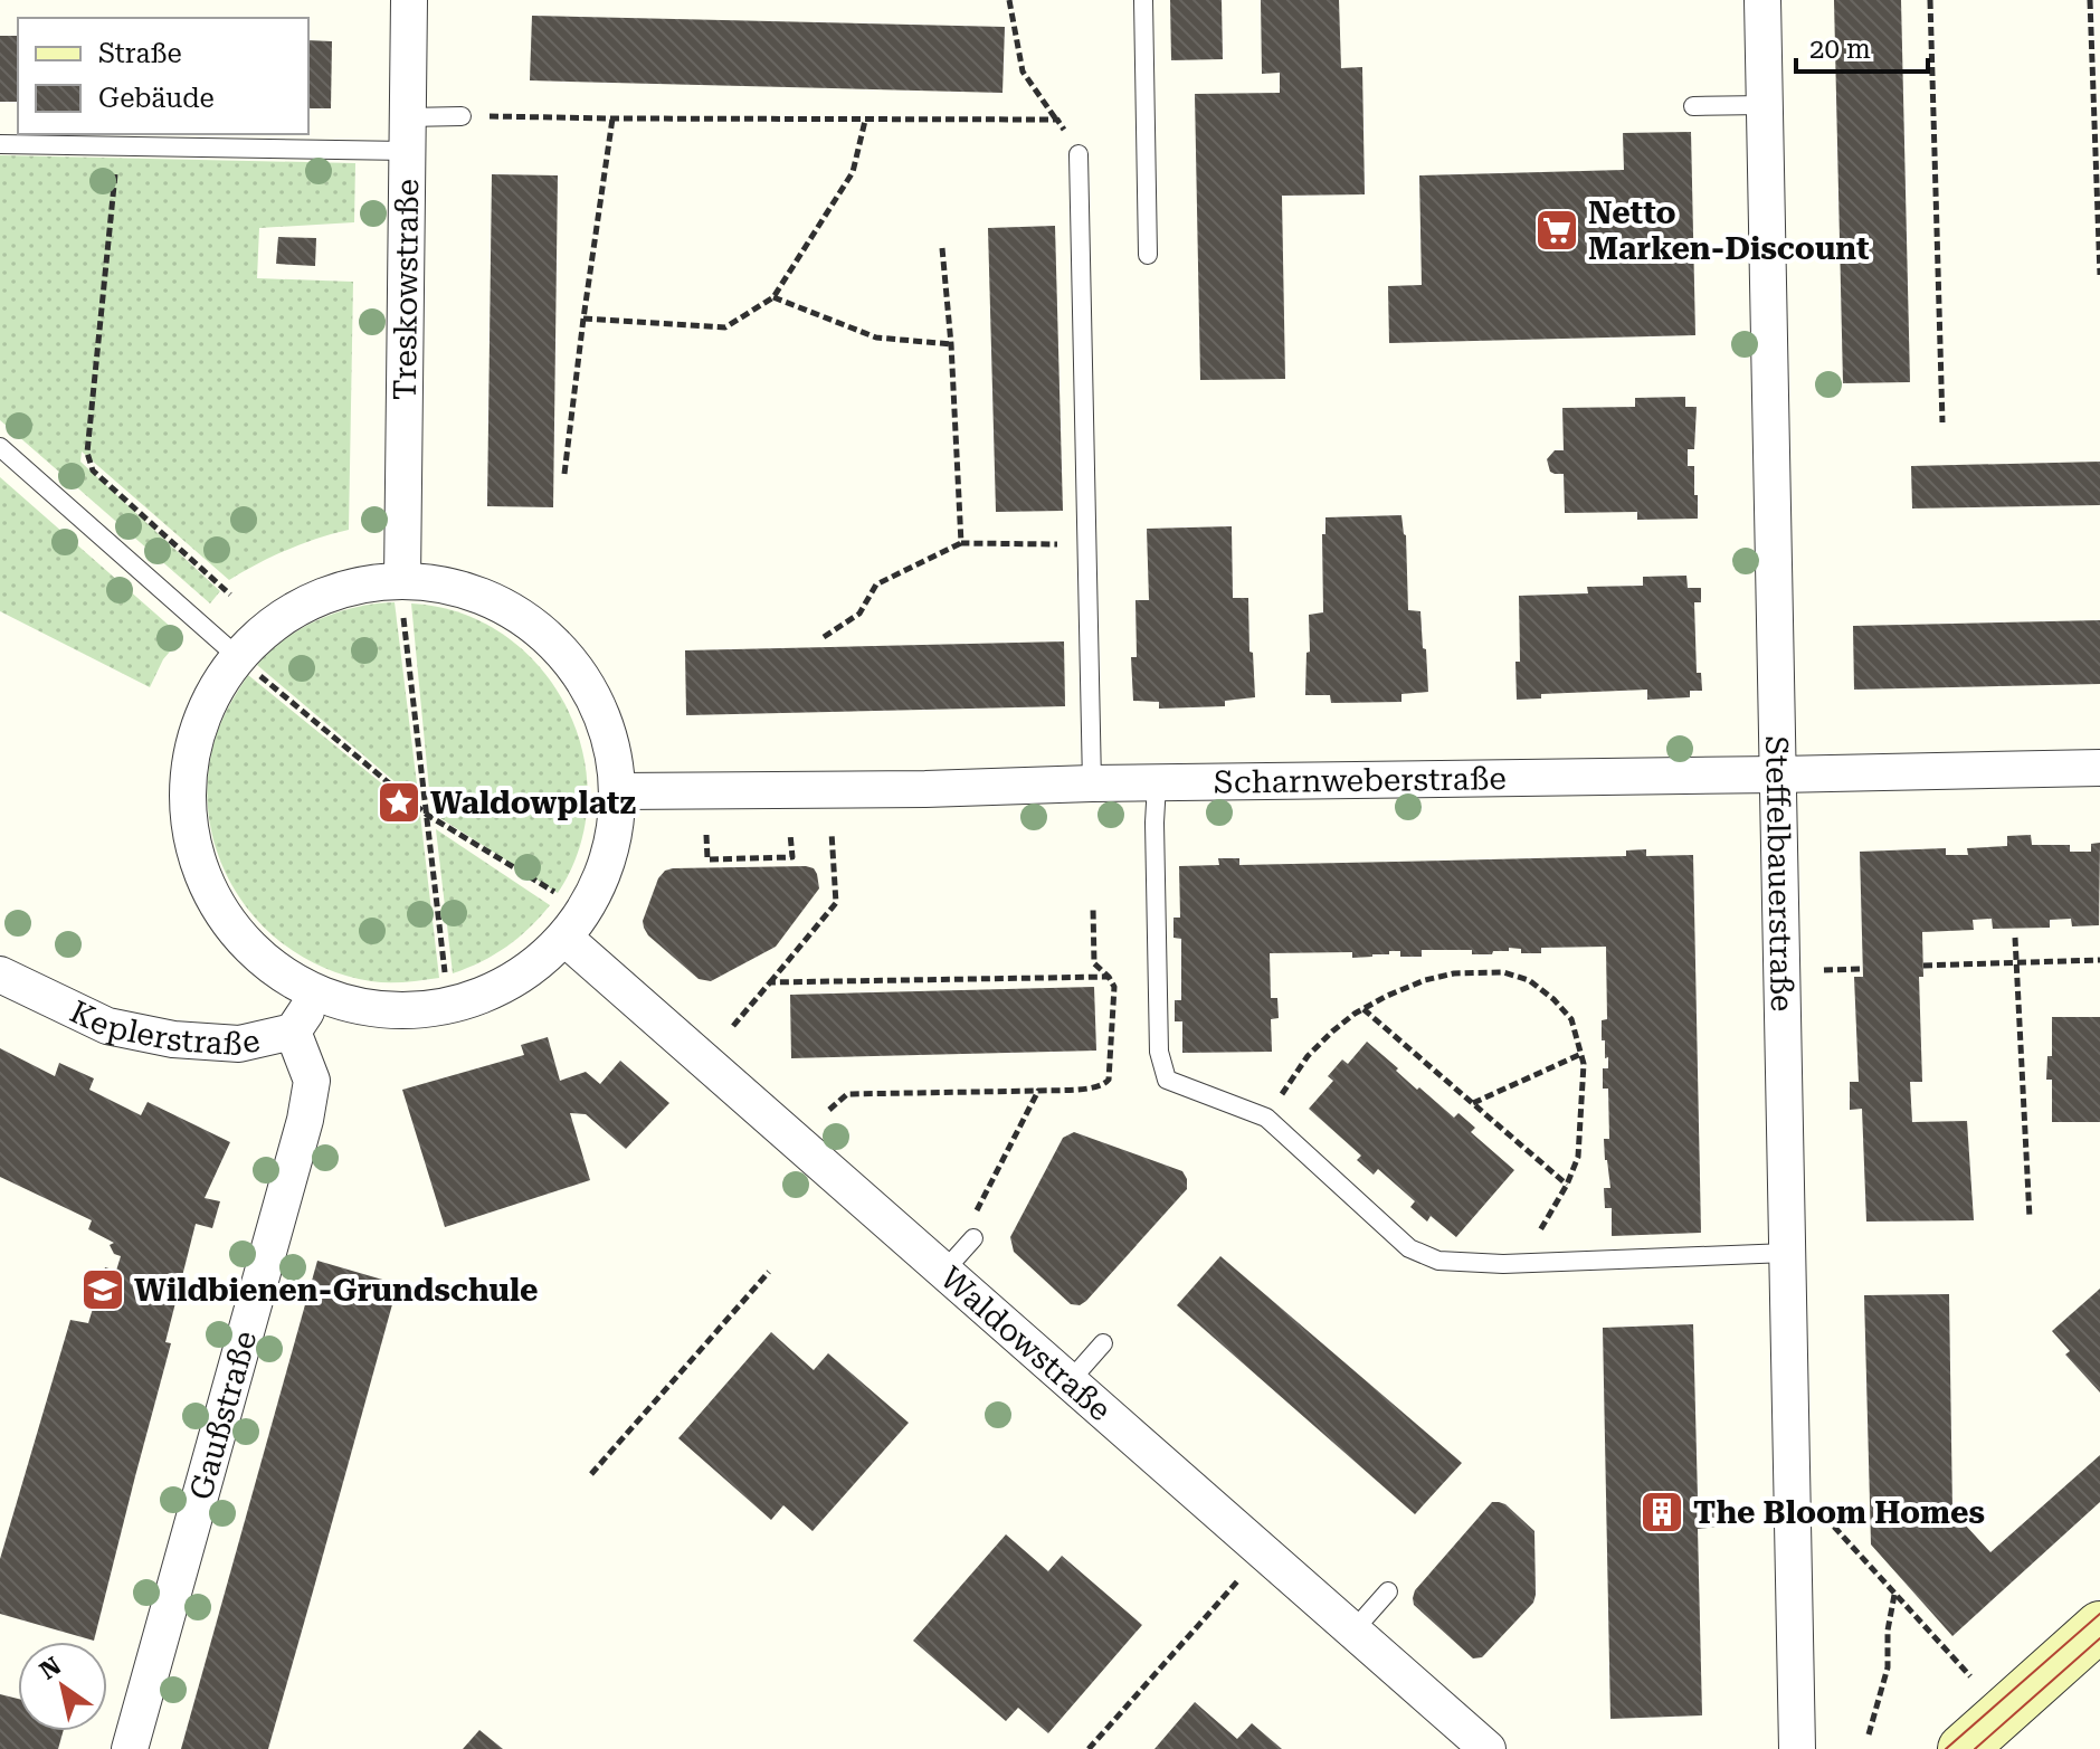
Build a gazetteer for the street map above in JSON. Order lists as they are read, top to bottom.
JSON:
{
  "streets": {
    "street": [
      "Treskowstraße",
      "Scharnweberstraße",
      "Steffelbauerstraße",
      "Keplerstraße",
      "Waldowstraße",
      "Gaußstraße"
    ]
  },
  "crossings": [
    ["Scharnweberstraße", "Steffelbauerstraße"],
    ["Keplerstraße", "Gaußstraße"]
  ],
  "places": {
    "supermarket": ["Netto Marken-Discount"],
    "place": ["Waldowplatz"],
    "school or university": ["Wildbienen-Grundschule"],
    "building": ["The Bloom Homes"]
  },
  "legend": ["Straße", "Gebäude"],
  "scale_bar": "20 m",
  "north": "top left"
}
